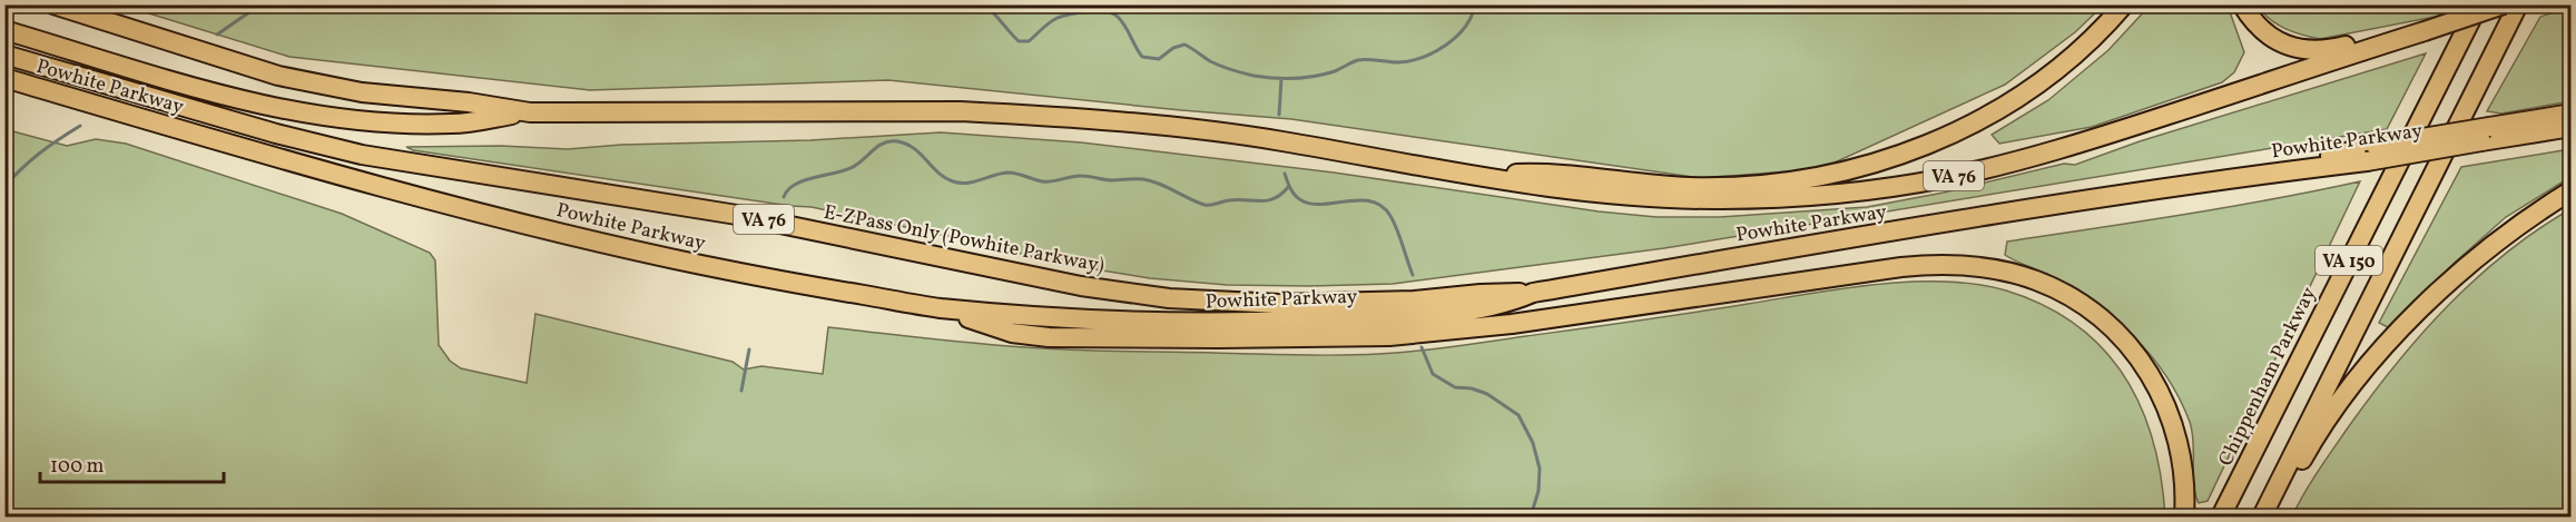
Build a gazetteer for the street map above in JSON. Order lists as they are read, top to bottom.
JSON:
{
  "streets": {
    "highway": [
      "Powhite Parkway",
      "VA 76",
      "E-ZPass Only (Powhite Parkway)",
      "VA 150",
      "Chippenham Parkway"
    ]
  },
  "crossings": [
    ["Powhite Parkway", "VA 76"],
    ["Powhite Parkway", "E-ZPass Only (Powhite Parkway)"]
  ],
  "scale_bar": "100 m"
}
